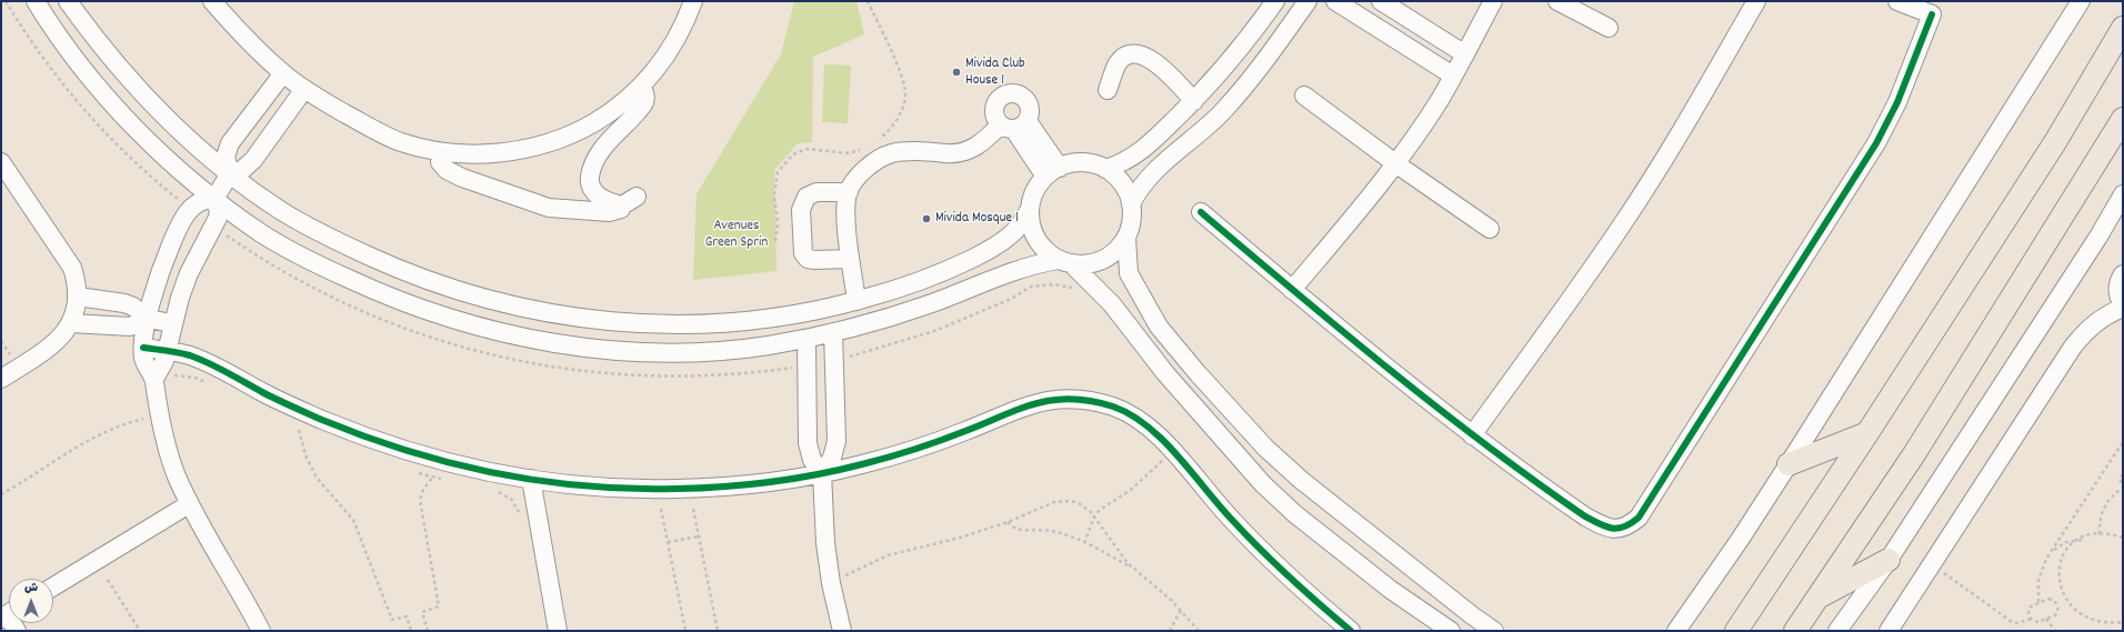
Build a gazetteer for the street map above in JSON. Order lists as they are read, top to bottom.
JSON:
{
  "parks": ["Avenues Green Sprin"],
  "places": ["Mivida Club House 1", "Mivida Mosque 1"],
  "north": "top"
}
